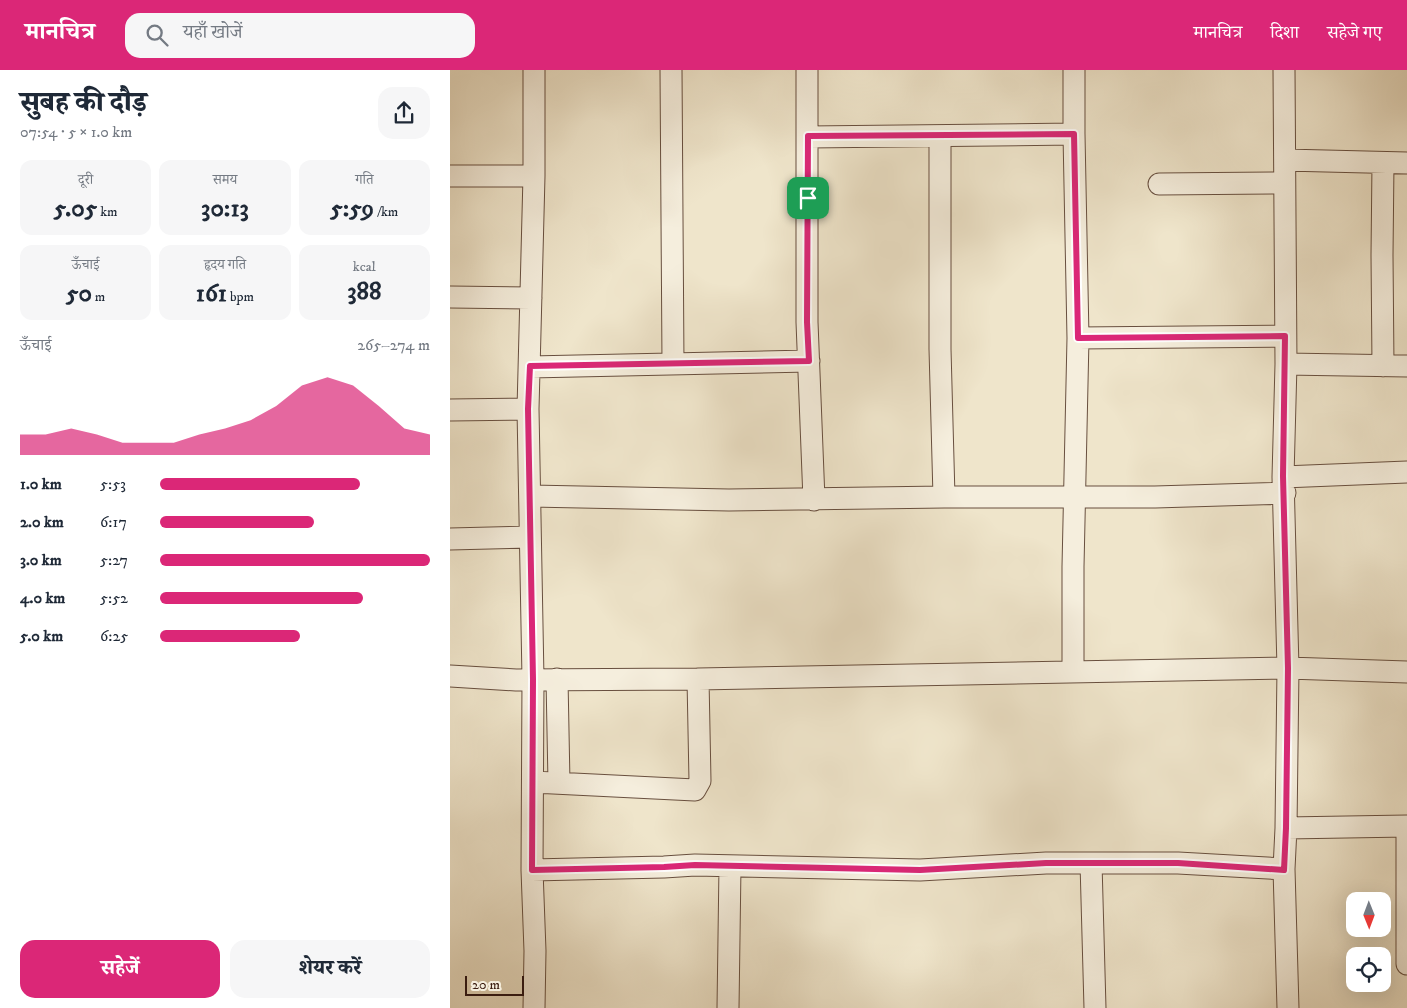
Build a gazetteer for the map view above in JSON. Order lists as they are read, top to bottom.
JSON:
{
  "scale_bar": "20 m",
  "north": "bottom",
  "page": {
    "header": "मानचित्र",
    "search": "यहाँ खोजें",
    "nav": ["मानचित्र", "दिशा", "सहेजे गए"],
    "heading": ["सुबह की दौड़", "07:54 · 5 × 1.0 km"],
    "stats": [
      ["दूरी", "5.05 km"],
      ["समय", "30:13"],
      ["गति", "5:59 /km"],
      ["ऊँचाई", "50 m"],
      ["हृदय गति", "161 bpm"],
      ["kcal", "388"]
    ],
    "chart": ["ऊँचाई", "265–274 m"],
    "list": [
      {
        "name": "1.0 km",
        "note": "5:53"
      },
      {
        "name": "2.0 km",
        "note": "6:17"
      },
      {
        "name": "3.0 km",
        "note": "5:27"
      },
      {
        "name": "4.0 km",
        "note": "5:52"
      },
      {
        "name": "5.0 km",
        "note": "6:25"
      }
    ],
    "buttons": ["सहेजें", "शेयर करें"],
    "scale": "20 m"
  }
}
